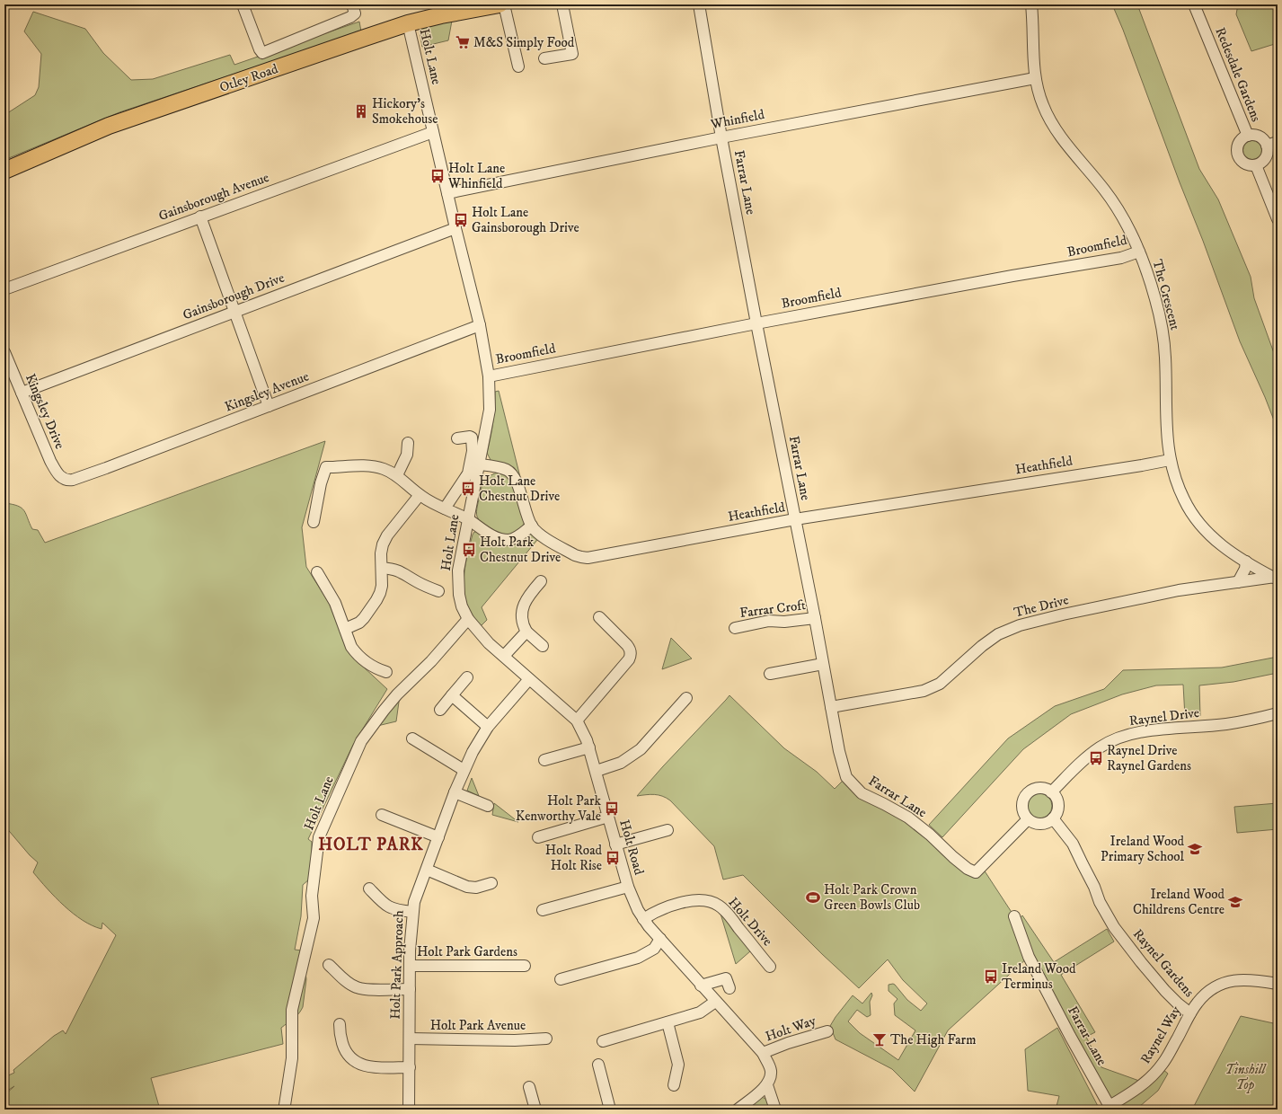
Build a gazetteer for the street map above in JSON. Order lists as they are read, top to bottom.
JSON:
{
  "streets": {
    "highway": ["Otley Road"],
    "street": [
      "Holt Lane",
      "Redesdale Gardens",
      "Whinfield",
      "Farrar Lane",
      "Gainsborough Avenue",
      "Broomfield",
      "The Crescent",
      "Gainsborough Drive",
      "Kingsley Avenue",
      "Kingsley Drive",
      "Heathfield",
      "The Drive",
      "Farrar Croft",
      "Raynel Drive",
      "Holt Road",
      "Holt Drive",
      "Holt Park Gardens",
      "Raynel Gardens",
      "Holt Park Approach",
      "Holt Park Avenue",
      "Holt Way",
      "Raynel Way"
    ]
  },
  "crossings": [
    ["Holt Lane", "Otley Road"],
    ["Holt Lane", "Whinfield"],
    ["Holt Lane", "Gainsborough Avenue"],
    ["Holt Lane", "Broomfield"],
    ["Holt Lane", "Gainsborough Drive"],
    ["Holt Lane", "Kingsley Avenue"],
    ["Holt Lane", "Heathfield"],
    ["Holt Lane", "Holt Road"],
    ["Whinfield", "Farrar Lane"],
    ["Whinfield", "The Crescent"],
    ["Farrar Lane", "Broomfield"],
    ["Farrar Lane", "Heathfield"],
    ["Farrar Lane", "The Drive"],
    ["Farrar Lane", "Farrar Croft"],
    ["Farrar Lane", "Raynel Drive"],
    ["Farrar Lane", "Raynel Gardens"],
    ["Farrar Lane", "Raynel Way"],
    ["Broomfield", "The Crescent"],
    ["The Crescent", "Heathfield"],
    ["The Crescent", "The Drive"],
    ["Gainsborough Drive", "Kingsley Drive"],
    ["Kingsley Avenue", "Kingsley Drive"],
    ["Raynel Drive", "Raynel Gardens"],
    ["Holt Road", "Holt Drive"],
    ["Holt Road", "Holt Park Approach"],
    ["Holt Road", "Holt Way"],
    ["Holt Park Gardens", "Holt Park Approach"],
    ["Raynel Gardens", "Raynel Way"],
    ["Holt Park Approach", "Holt Park Avenue"]
  ],
  "districts": ["HOLT PARK"],
  "parks": ["Tinshill Top"],
  "places": {
    "supermarket": ["M&S Simply Food"],
    "building": ["Hickory's Smokehouse"],
    "bus stop": [
      "Holt Lane Whinfield",
      "Holt Lane Gainsborough Drive",
      "Holt Lane Chestnut Drive",
      "Holt Park Chestnut Drive",
      "Raynel Drive Raynel Gardens",
      "Holt Park Kenworthy Vale",
      "Holt Road Holt Rise",
      "Ireland Wood Terminus"
    ],
    "school or university": ["Ireland Wood Primary School", "Ireland Wood Childrens Centre"],
    "sports": ["Holt Park Crown Green Bowls Club"],
    "bar": ["The High Farm"]
  }
}
